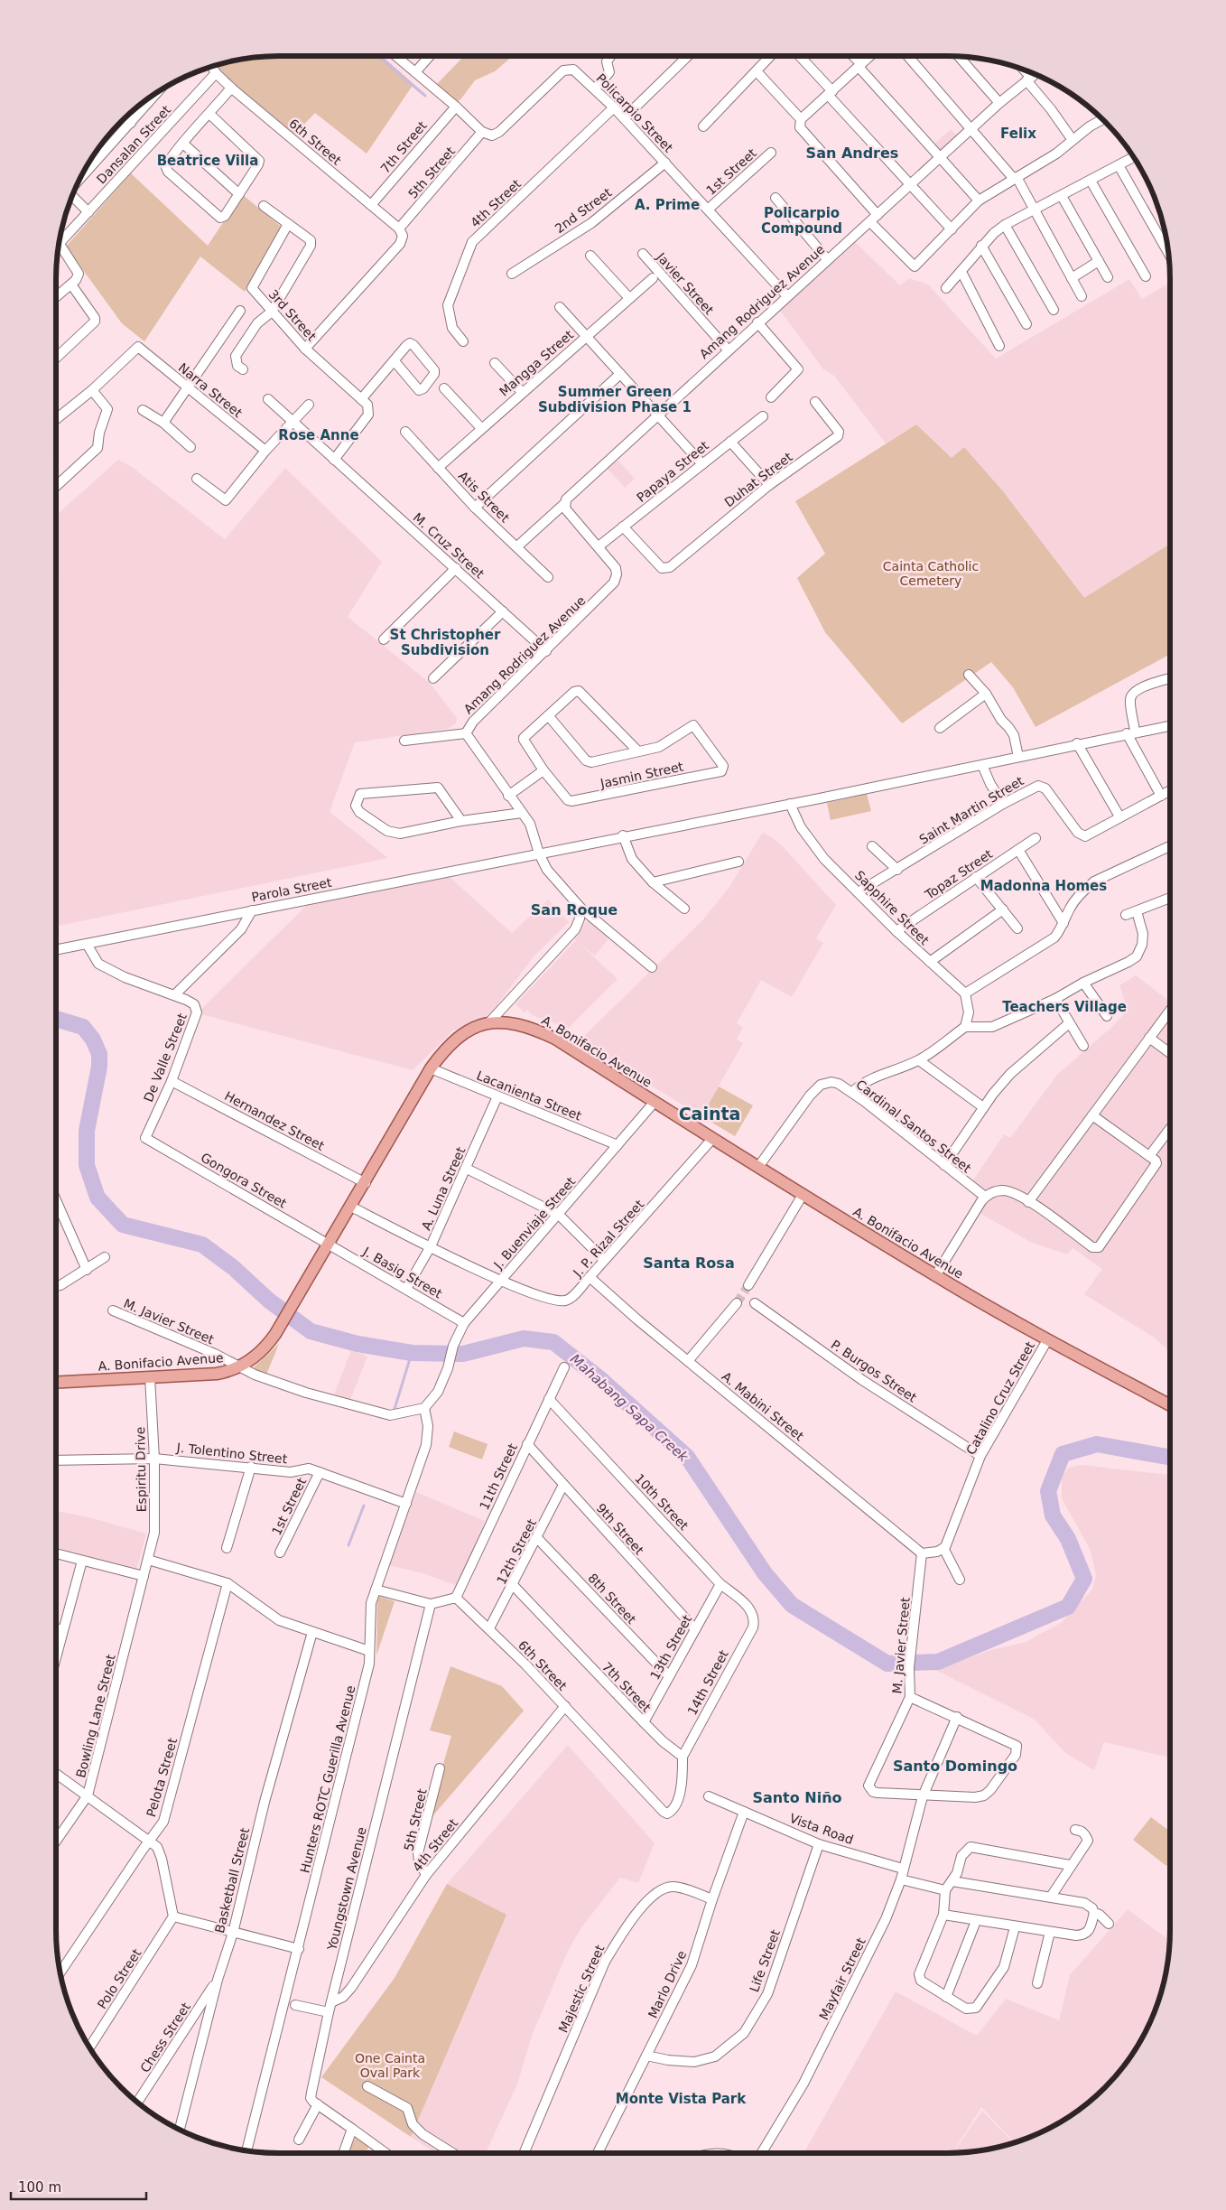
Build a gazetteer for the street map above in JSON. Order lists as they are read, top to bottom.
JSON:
{
  "streets": {
    "main road": ["A. Bonifacio Avenue"],
    "street": [
      "Policarpio Street",
      "6th Street",
      "Dansalan Street",
      "7th Street",
      "1st Street",
      "5th Street",
      "4th Street",
      "2nd Street",
      "Javier Street",
      "Amang Rodriguez Avenue",
      "3rd Street",
      "Mangga Street",
      "Narra Street",
      "Papaya Street",
      "Duhat Street",
      "Atis Street",
      "M. Cruz Street",
      "Jasmin Street",
      "Saint Martin Street",
      "Topaz Street",
      "Parola Street",
      "Sapphire Street",
      "De Valle Street",
      "Lacanienta Street",
      "Hernandez Street",
      "Cardinal Santos Street",
      "Gongora Street",
      "A. Luna Street",
      "J. Buenviaje Street",
      "J. P. Rizal Street",
      "J. Basig Street",
      "M. Javier Street",
      "P. Burgos Street",
      "Catalino Cruz Street",
      "A. Mabini Street",
      "J. Tolentino Street",
      "Espiritu Drive",
      "11th Street",
      "10th Street",
      "9th Street",
      "12th Street",
      "8th Street",
      "13th Street",
      "14th Street",
      "Bowling Lane Street",
      "Pelota Street",
      "Hunters ROTC Guerilla Avenue",
      "Vista Road",
      "Basketball Street",
      "Youngstown Avenue",
      "Life Street",
      "Polo Street",
      "Mayfair Street",
      "Marlo Drive",
      "Majestic Street",
      "Chess Street"
    ]
  },
  "crossings": [
    ["Policarpio Street", "1st Street"],
    ["Policarpio Street", "5th Street"],
    ["Policarpio Street", "4th Street"],
    ["Policarpio Street", "2nd Street"],
    ["Policarpio Street", "Amang Rodriguez Avenue"],
    ["6th Street", "Dansalan Street"],
    ["6th Street", "7th Street"],
    ["6th Street", "5th Street"],
    ["6th Street", "4th Street"],
    ["6th Street", "11th Street"],
    ["6th Street", "12th Street"],
    ["6th Street", "14th Street"],
    ["7th Street", "12th Street"],
    ["7th Street", "13th Street"],
    ["7th Street", "14th Street"],
    ["1st Street", "J. Tolentino Street"],
    ["5th Street", "4th Street"],
    ["4th Street", "Youngstown Avenue"],
    ["Javier Street", "Amang Rodriguez Avenue"],
    ["Amang Rodriguez Avenue", "Papaya Street"],
    ["Amang Rodriguez Avenue", "Atis Street"],
    ["Amang Rodriguez Avenue", "M. Cruz Street"],
    ["Amang Rodriguez Avenue", "Parola Street"],
    ["3rd Street", "M. Cruz Street"],
    ["Mangga Street", "Atis Street"],
    ["Papaya Street", "Duhat Street"],
    ["Saint Martin Street", "Sapphire Street"],
    ["Topaz Street", "Sapphire Street"],
    ["Parola Street", "Sapphire Street"],
    ["Parola Street", "De Valle Street"],
    ["A. Bonifacio Avenue", "Lacanienta Street"],
    ["A. Bonifacio Avenue", "Hernandez Street"],
    ["A. Bonifacio Avenue", "Cardinal Santos Street"],
    ["A. Bonifacio Avenue", "Gongora Street"],
    ["A. Bonifacio Avenue", "J. Buenviaje Street"],
    ["A. Bonifacio Avenue", "J. P. Rizal Street"],
    ["A. Bonifacio Avenue", "J. Basig Street"],
    ["A. Bonifacio Avenue", "M. Javier Street"],
    ["A. Bonifacio Avenue", "Catalino Cruz Street"],
    ["A. Bonifacio Avenue", "Espiritu Drive"],
    ["De Valle Street", "Hernandez Street"],
    ["De Valle Street", "Gongora Street"],
    ["Lacanienta Street", "A. Luna Street"],
    ["Lacanienta Street", "J. Buenviaje Street"],
    ["Gongora Street", "J. Basig Street"],
    ["A. Luna Street", "J. Basig Street"],
    ["J. Buenviaje Street", "J. P. Rizal Street"],
    ["J. Buenviaje Street", "J. Basig Street"],
    ["J. Buenviaje Street", "M. Javier Street"],
    ["J. Buenviaje Street", "Hunters ROTC Guerilla Avenue"],
    ["J. P. Rizal Street", "A. Mabini Street"],
    ["M. Javier Street", "A. Mabini Street"],
    ["M. Javier Street", "Hunters ROTC Guerilla Avenue"],
    ["M. Javier Street", "Mayfair Street"],
    ["P. Burgos Street", "Catalino Cruz Street"],
    ["J. Tolentino Street", "Espiritu Drive"],
    ["J. Tolentino Street", "Hunters ROTC Guerilla Avenue"],
    ["Espiritu Drive", "Bowling Lane Street"],
    ["11th Street", "10th Street"],
    ["11th Street", "9th Street"],
    ["10th Street", "13th Street"],
    ["10th Street", "14th Street"],
    ["9th Street", "12th Street"],
    ["9th Street", "13th Street"],
    ["12th Street", "8th Street"],
    ["8th Street", "13th Street"],
    ["Vista Road", "Life Street"],
    ["Vista Road", "Mayfair Street"],
    ["Vista Road", "Marlo Drive"],
    ["Basketball Street", "Chess Street"],
    ["Life Street", "Marlo Drive"],
    ["Marlo Drive", "Majestic Street"]
  ],
  "districts": [
    "Felix",
    "San Andres",
    "Beatrice Villa",
    "A. Prime",
    "Policarpio Compound",
    "Summer Green Subdivision Phase 1",
    "Rose Anne",
    "St Christopher Subdivision",
    "Madonna Homes",
    "San Roque",
    "Teachers Village",
    "Cainta",
    "Santa Rosa",
    "Santo Domingo",
    "Santo Niño",
    "Monte Vista Park"
  ],
  "water": ["Mahabang Sapa Creek"],
  "parks": ["Cainta Catholic Cemetery", "One Cainta Oval Park"],
  "scale_bar": "100 m"
}
